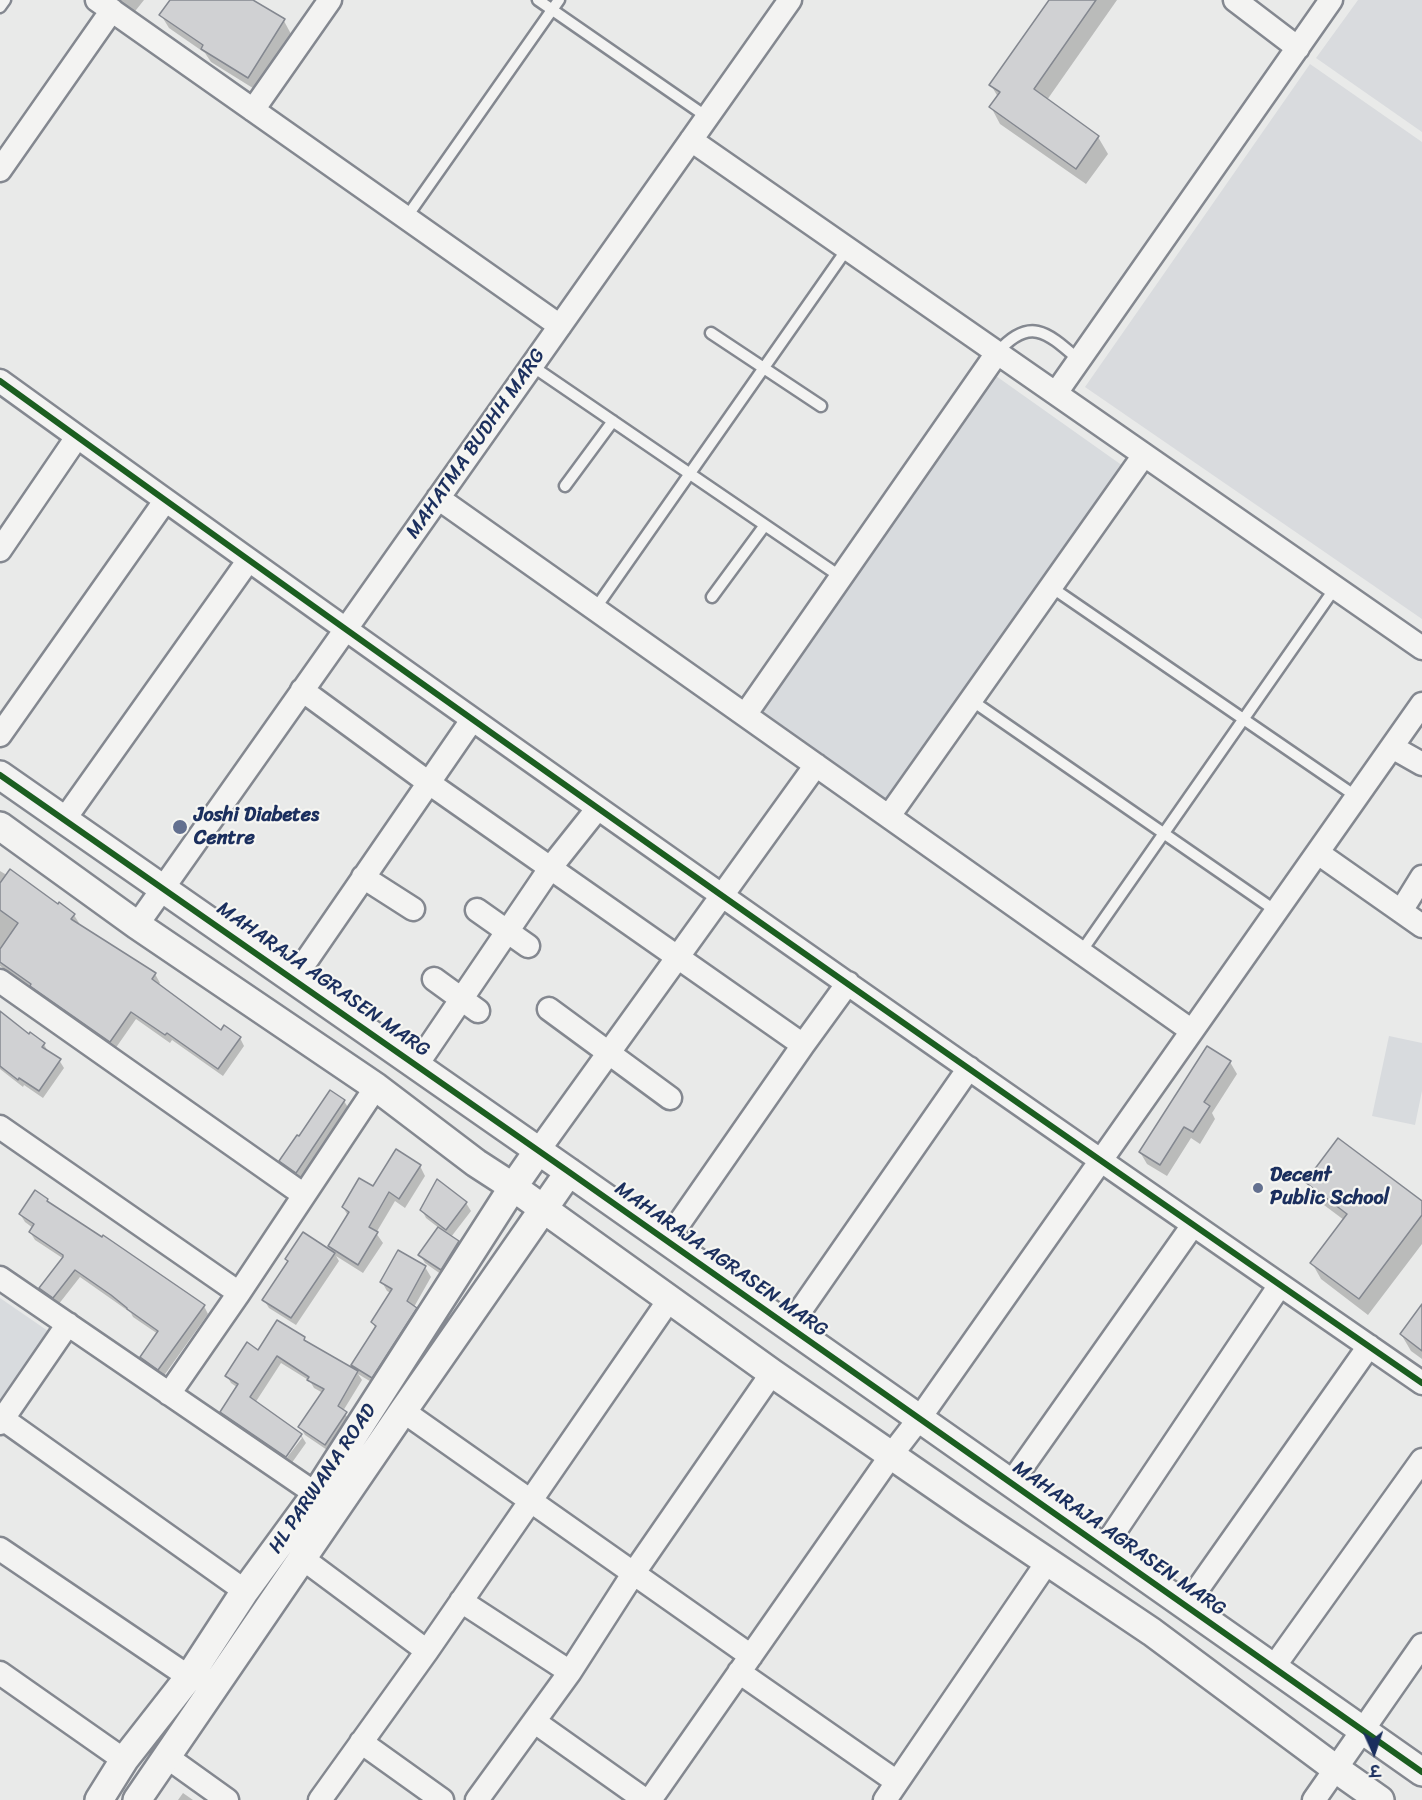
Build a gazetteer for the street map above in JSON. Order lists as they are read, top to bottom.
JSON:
{
  "streets": {
    "street": ["MAHATMA BUDHH MARG", "MAHARAJA AGRASEN MARG", "HL PARWANA ROAD"]
  },
  "crossings": [
    ["MAHATMA BUDHH MARG", "MAHARAJA AGRASEN MARG"],
    ["MAHARAJA AGRASEN MARG", "HL PARWANA ROAD"]
  ],
  "places": ["Joshi Diabetes Centre", "Decent Public School"],
  "north": "bottom"
}
